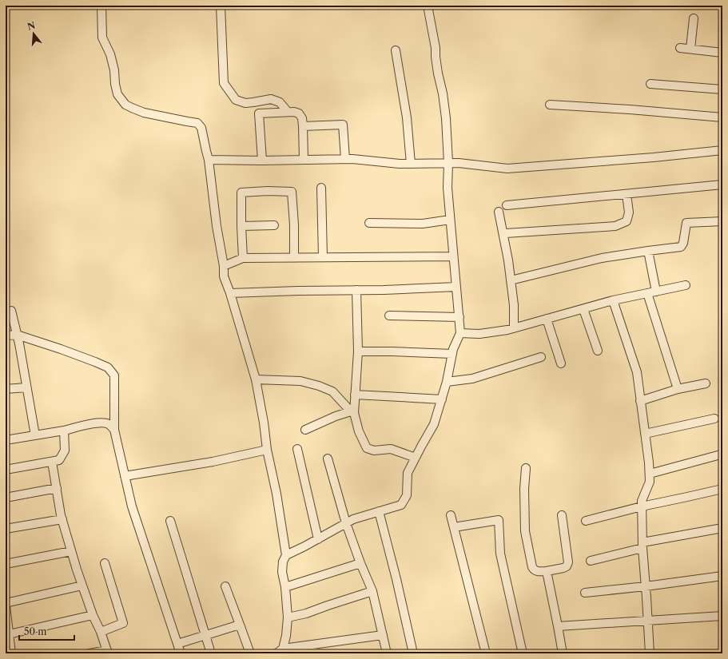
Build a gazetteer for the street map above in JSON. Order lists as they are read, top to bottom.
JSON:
{
  "scale_bar": "50 m",
  "north": "top"
}
